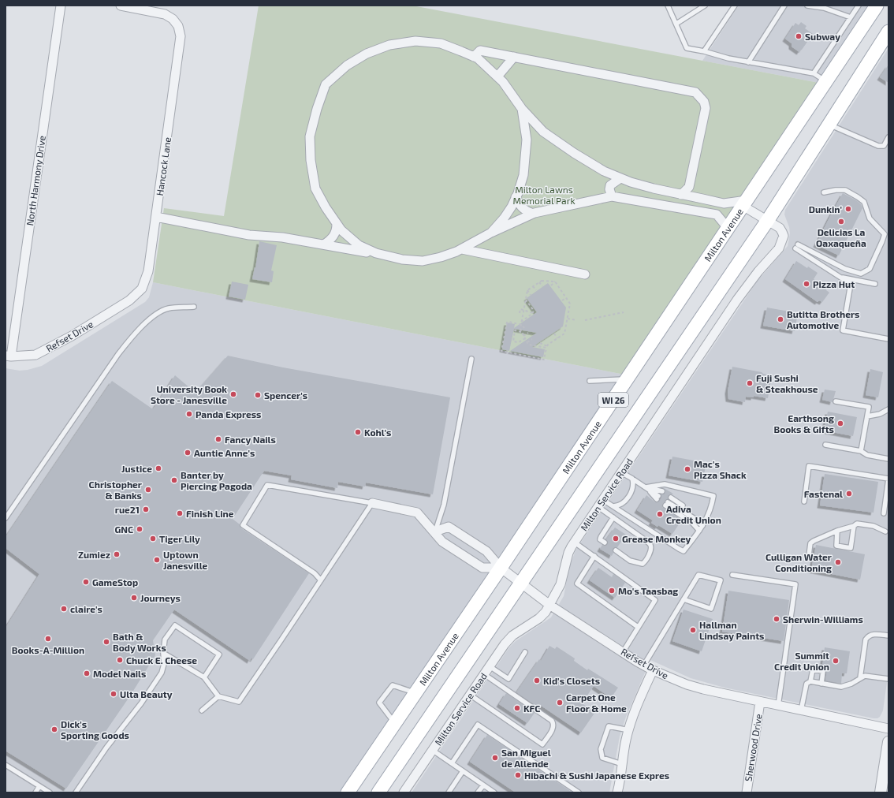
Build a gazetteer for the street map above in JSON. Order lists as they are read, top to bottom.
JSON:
{
  "streets": {
    "main road": ["Milton Avenue", "WI 26"],
    "street": [
      "Hancock Lane",
      "North Harmony Drive",
      "Refset Drive",
      "Milton Service Road",
      "Sherwood Drive"
    ]
  },
  "crossings": [
    ["Hancock Lane", "Refset Drive"],
    ["North Harmony Drive", "Refset Drive"],
    ["Milton Avenue", "Refset Drive"],
    ["Milton Avenue", "Milton Service Road"],
    ["Refset Drive", "WI 26"],
    ["Refset Drive", "Milton Service Road"],
    ["Refset Drive", "Sherwood Drive"],
    ["WI 26", "Milton Service Road"]
  ],
  "parks": ["Milton Lawns Memorial Park"],
  "places": [
    "Subway",
    "Dunkin'",
    "Delicias La Oaxaqueña",
    "Pizza Hut",
    "Butitta Brothers Automotive",
    "Fuji Sushi & Steakhouse",
    "University Book Store - Janesville",
    "Spencer's",
    "Panda Express",
    "Earthsong Books & Gifts",
    "Kohl's",
    "Fancy Nails",
    "Auntie Anne's",
    "Justice",
    "Mac's Pizza Shack",
    "Banter by Piercing Pagoda",
    "Christopher & Banks",
    "Fastenal",
    "rue21",
    "Finish Line",
    "Adiva Credit Union",
    "GNC",
    "Tiger Lily",
    "Grease Monkey",
    "Zumiez",
    "Uptown Janesville",
    "Culligan Water Conditioning",
    "GameStop",
    "Mo's Taasbag",
    "Journeys",
    "claire's",
    "Sherwin-Williams",
    "Hallman Lindsay Paints",
    "Books-A-Million",
    "Bath & Body Works",
    "Chuck E. Cheese",
    "Summit Credit Union",
    "Model Nails",
    "Kid's Closets",
    "Ulta Beauty",
    "Carpet One Floor & Home",
    "KFC",
    "Dick's Sporting Goods",
    "San Miguel de Allende",
    "Hibachi & Sushi Japanese Expres"
  ]
}
